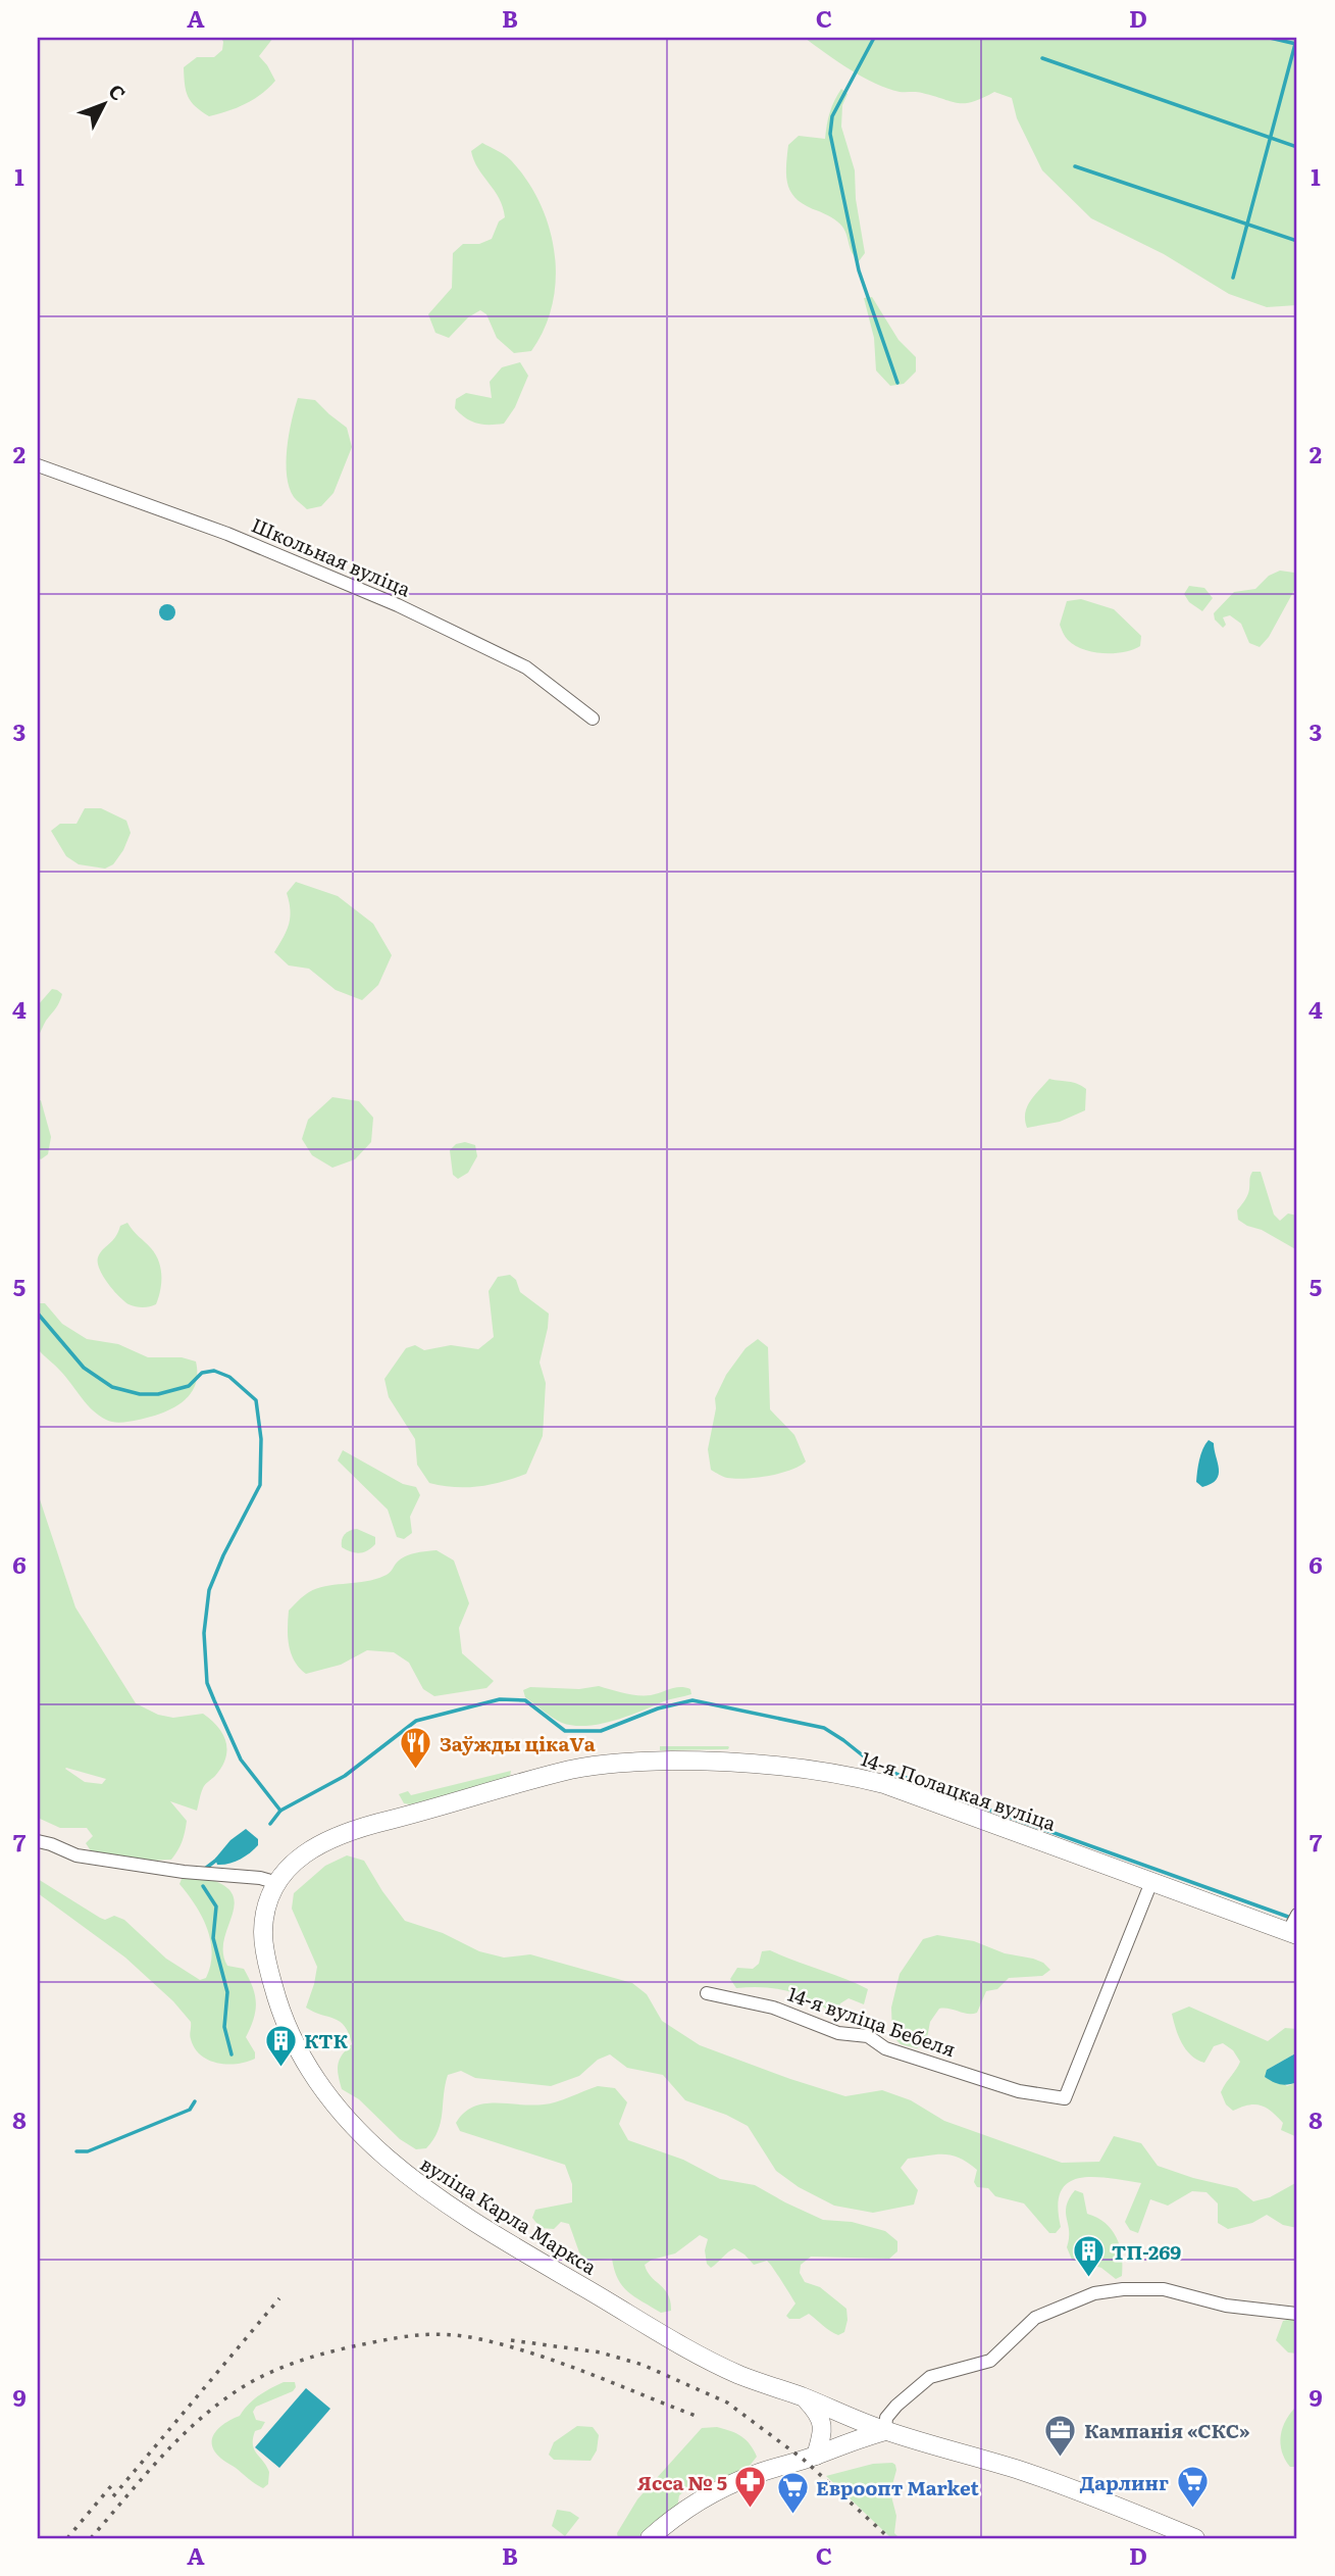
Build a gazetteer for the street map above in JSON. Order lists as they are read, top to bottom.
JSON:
{
  "streets": {
    "main road": ["14-я Полацкая вуліца", "вуліца Карла Маркса"],
    "street": ["Школьная вуліца", "14-я вуліца Бебеля"]
  },
  "crossings": [
    ["14-я Полацкая вуліца", "14-я вуліца Бебеля"],
    ["14-я Полацкая вуліца", "вуліца Карла Маркса"]
  ],
  "places": {
    "restaurant": ["Заўжды цікаVа"],
    "building": ["КТК", "ТП-269"],
    "office": ["Кампанія «СКС»"],
    "pharmacy": ["Ясса № 5"],
    "supermarket": ["Дарлинг", "Евроопт Market"]
  },
  "north": "top right",
  "grid": {
    "columns": [
      "A",
      "B",
      "C",
      "D"
    ],
    "rows": [
      "1",
      "2",
      "3",
      "4",
      "5",
      "6",
      "7",
      "8",
      "9"
    ]
  }
}
